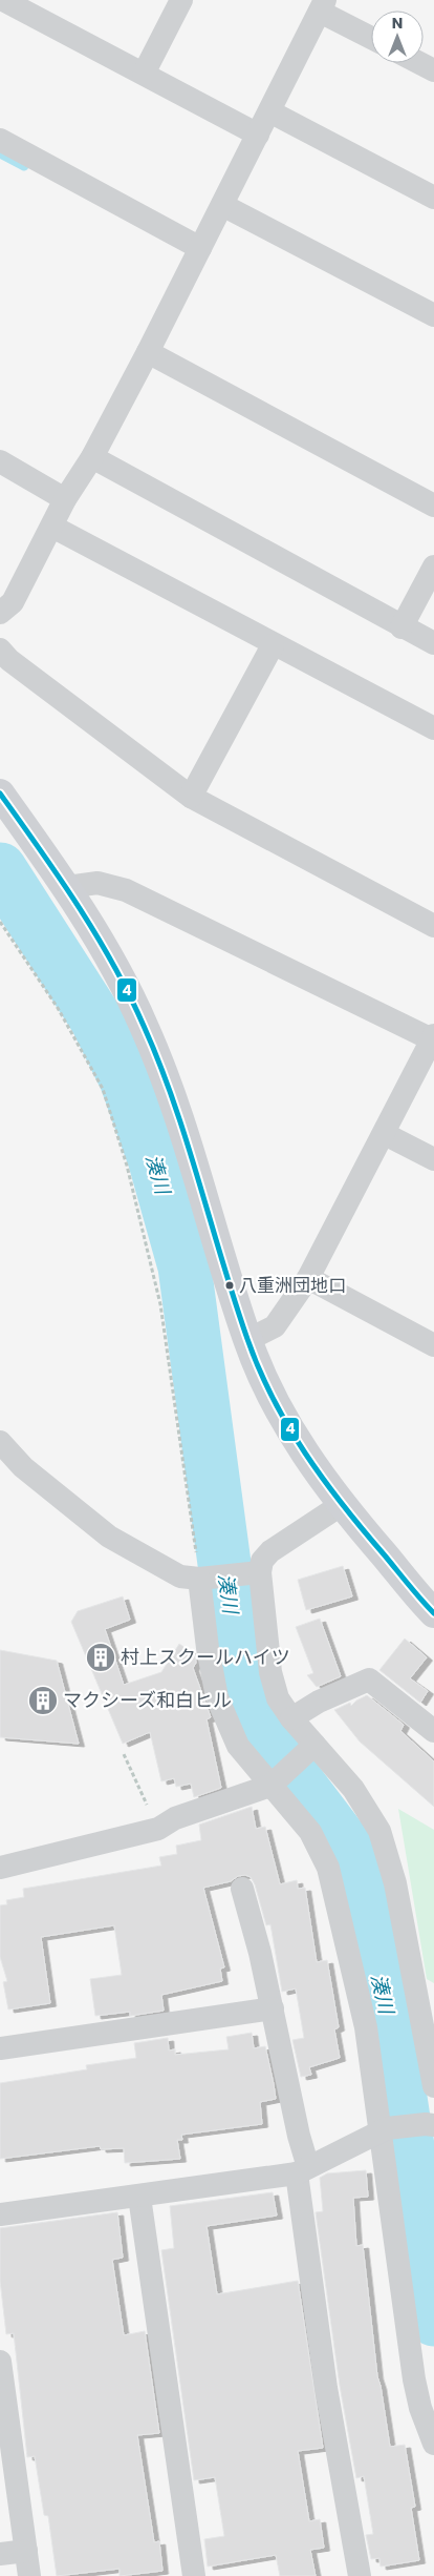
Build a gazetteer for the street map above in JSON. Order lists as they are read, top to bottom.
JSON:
{
  "water": ["湊川"],
  "places": {
    "other": ["八重洲団地口"],
    "building": ["村上スクールハイツ", "マクシーズ和白ヒル"]
  },
  "lines": ["transit line 4"],
  "north": "top"
}
